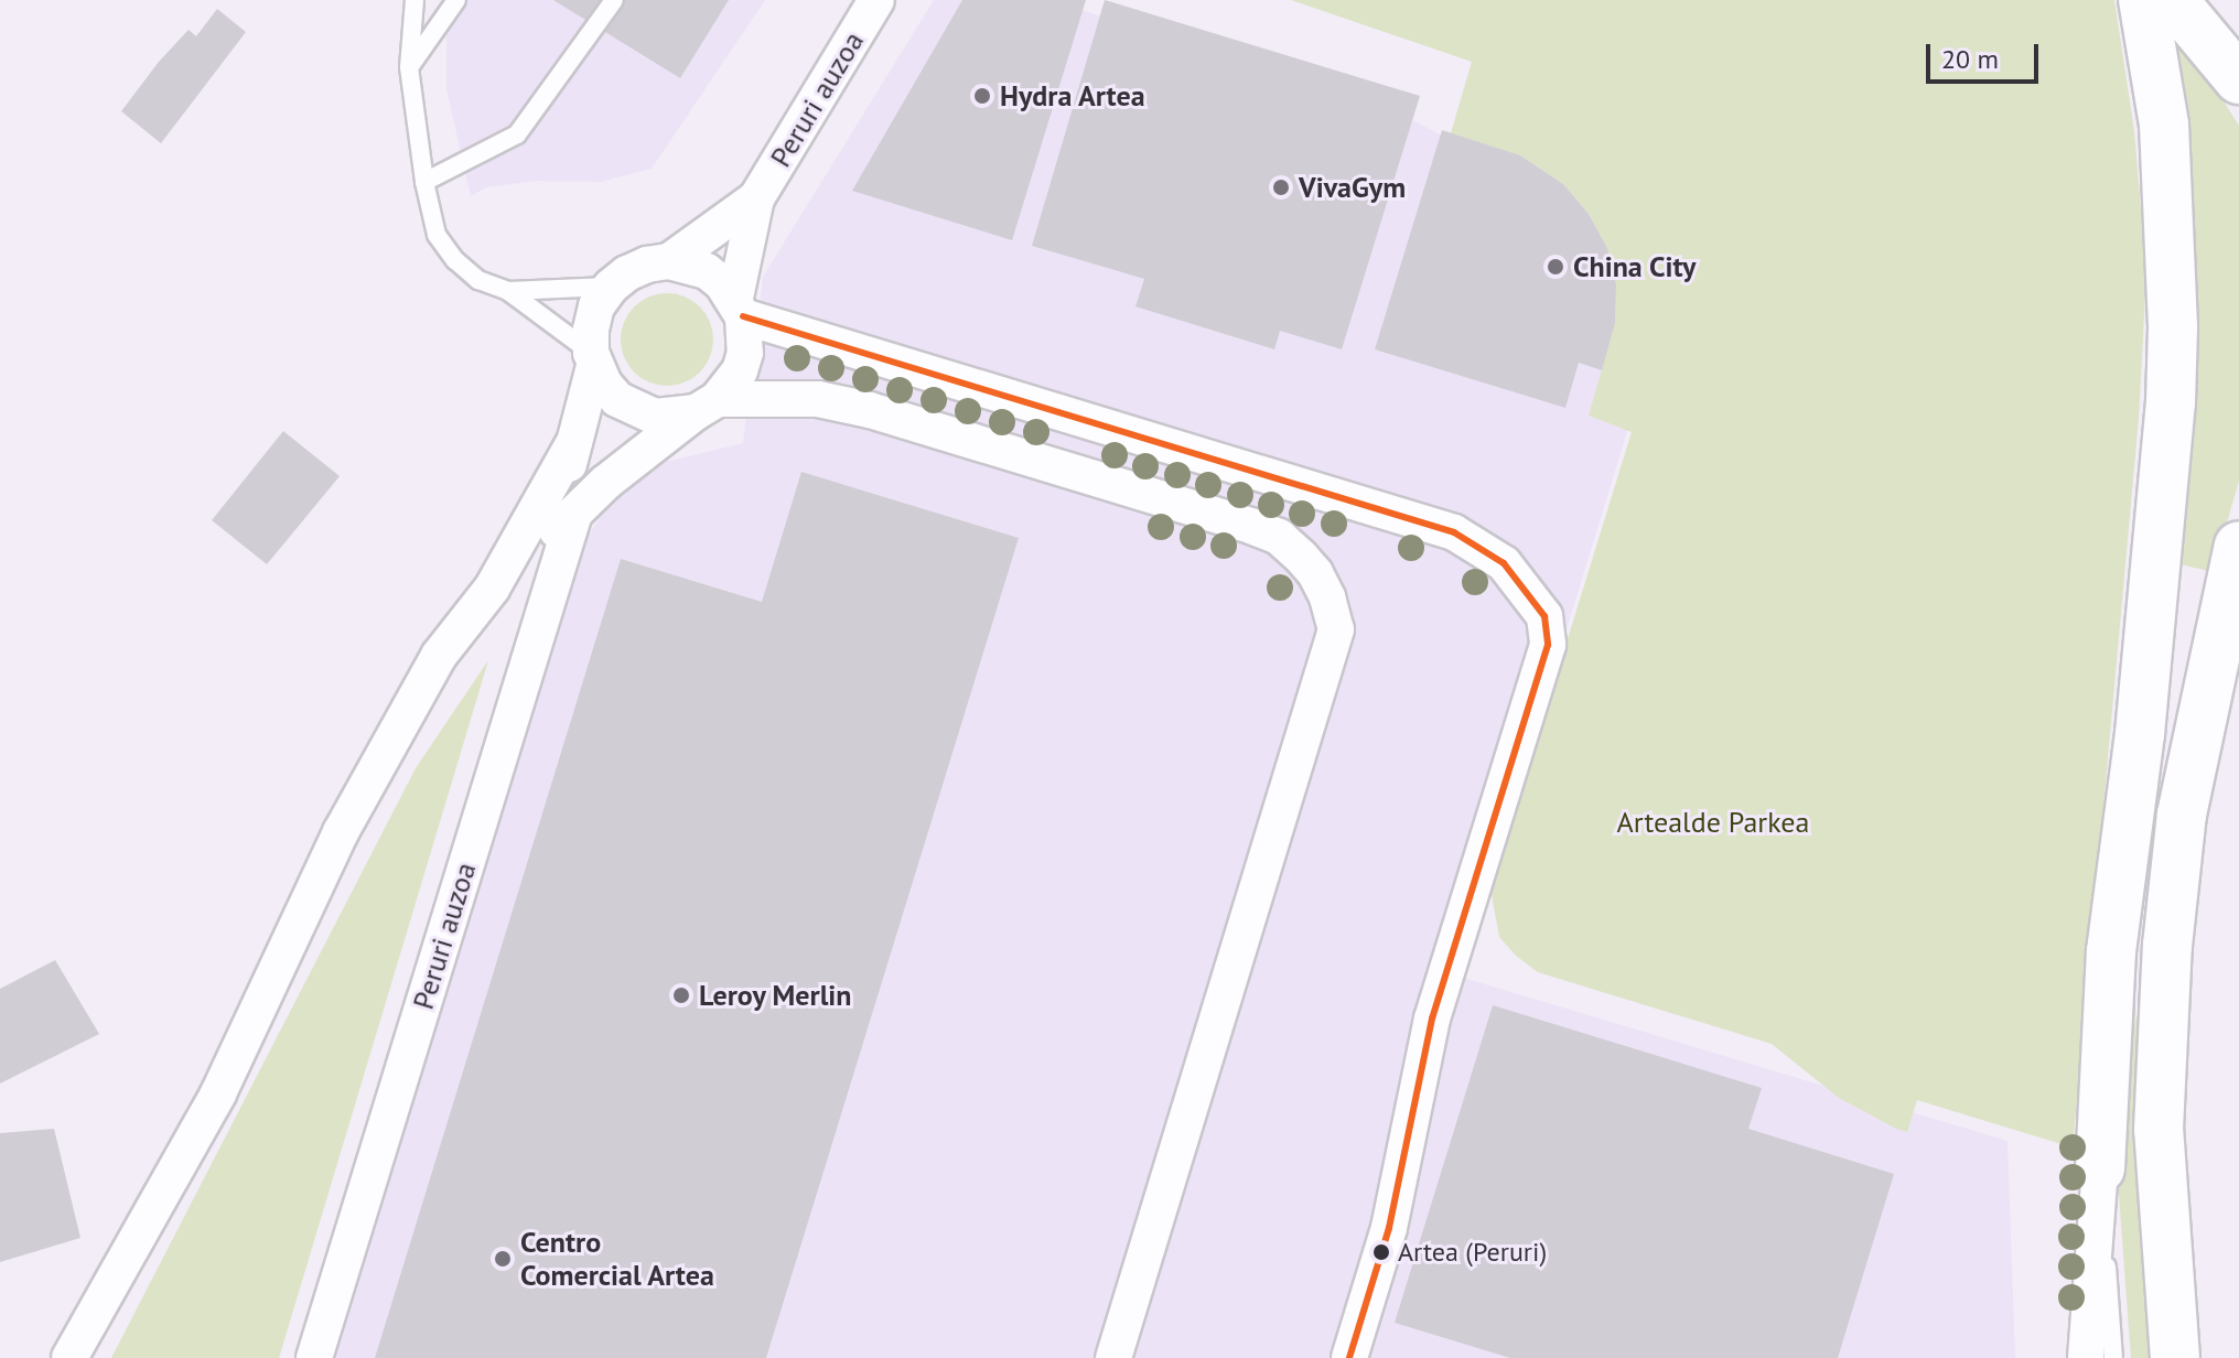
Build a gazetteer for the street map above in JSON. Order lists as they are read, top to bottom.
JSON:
{
  "streets": {
    "street": ["Peruri auzoa"]
  },
  "parks": ["Artealde Parkea"],
  "places": [
    "Hydra Artea",
    "VivaGym",
    "China City",
    "Leroy Merlin",
    "Artea (Peruri)",
    "Centro Comercial Artea"
  ],
  "scale_bar": "20 m"
}
